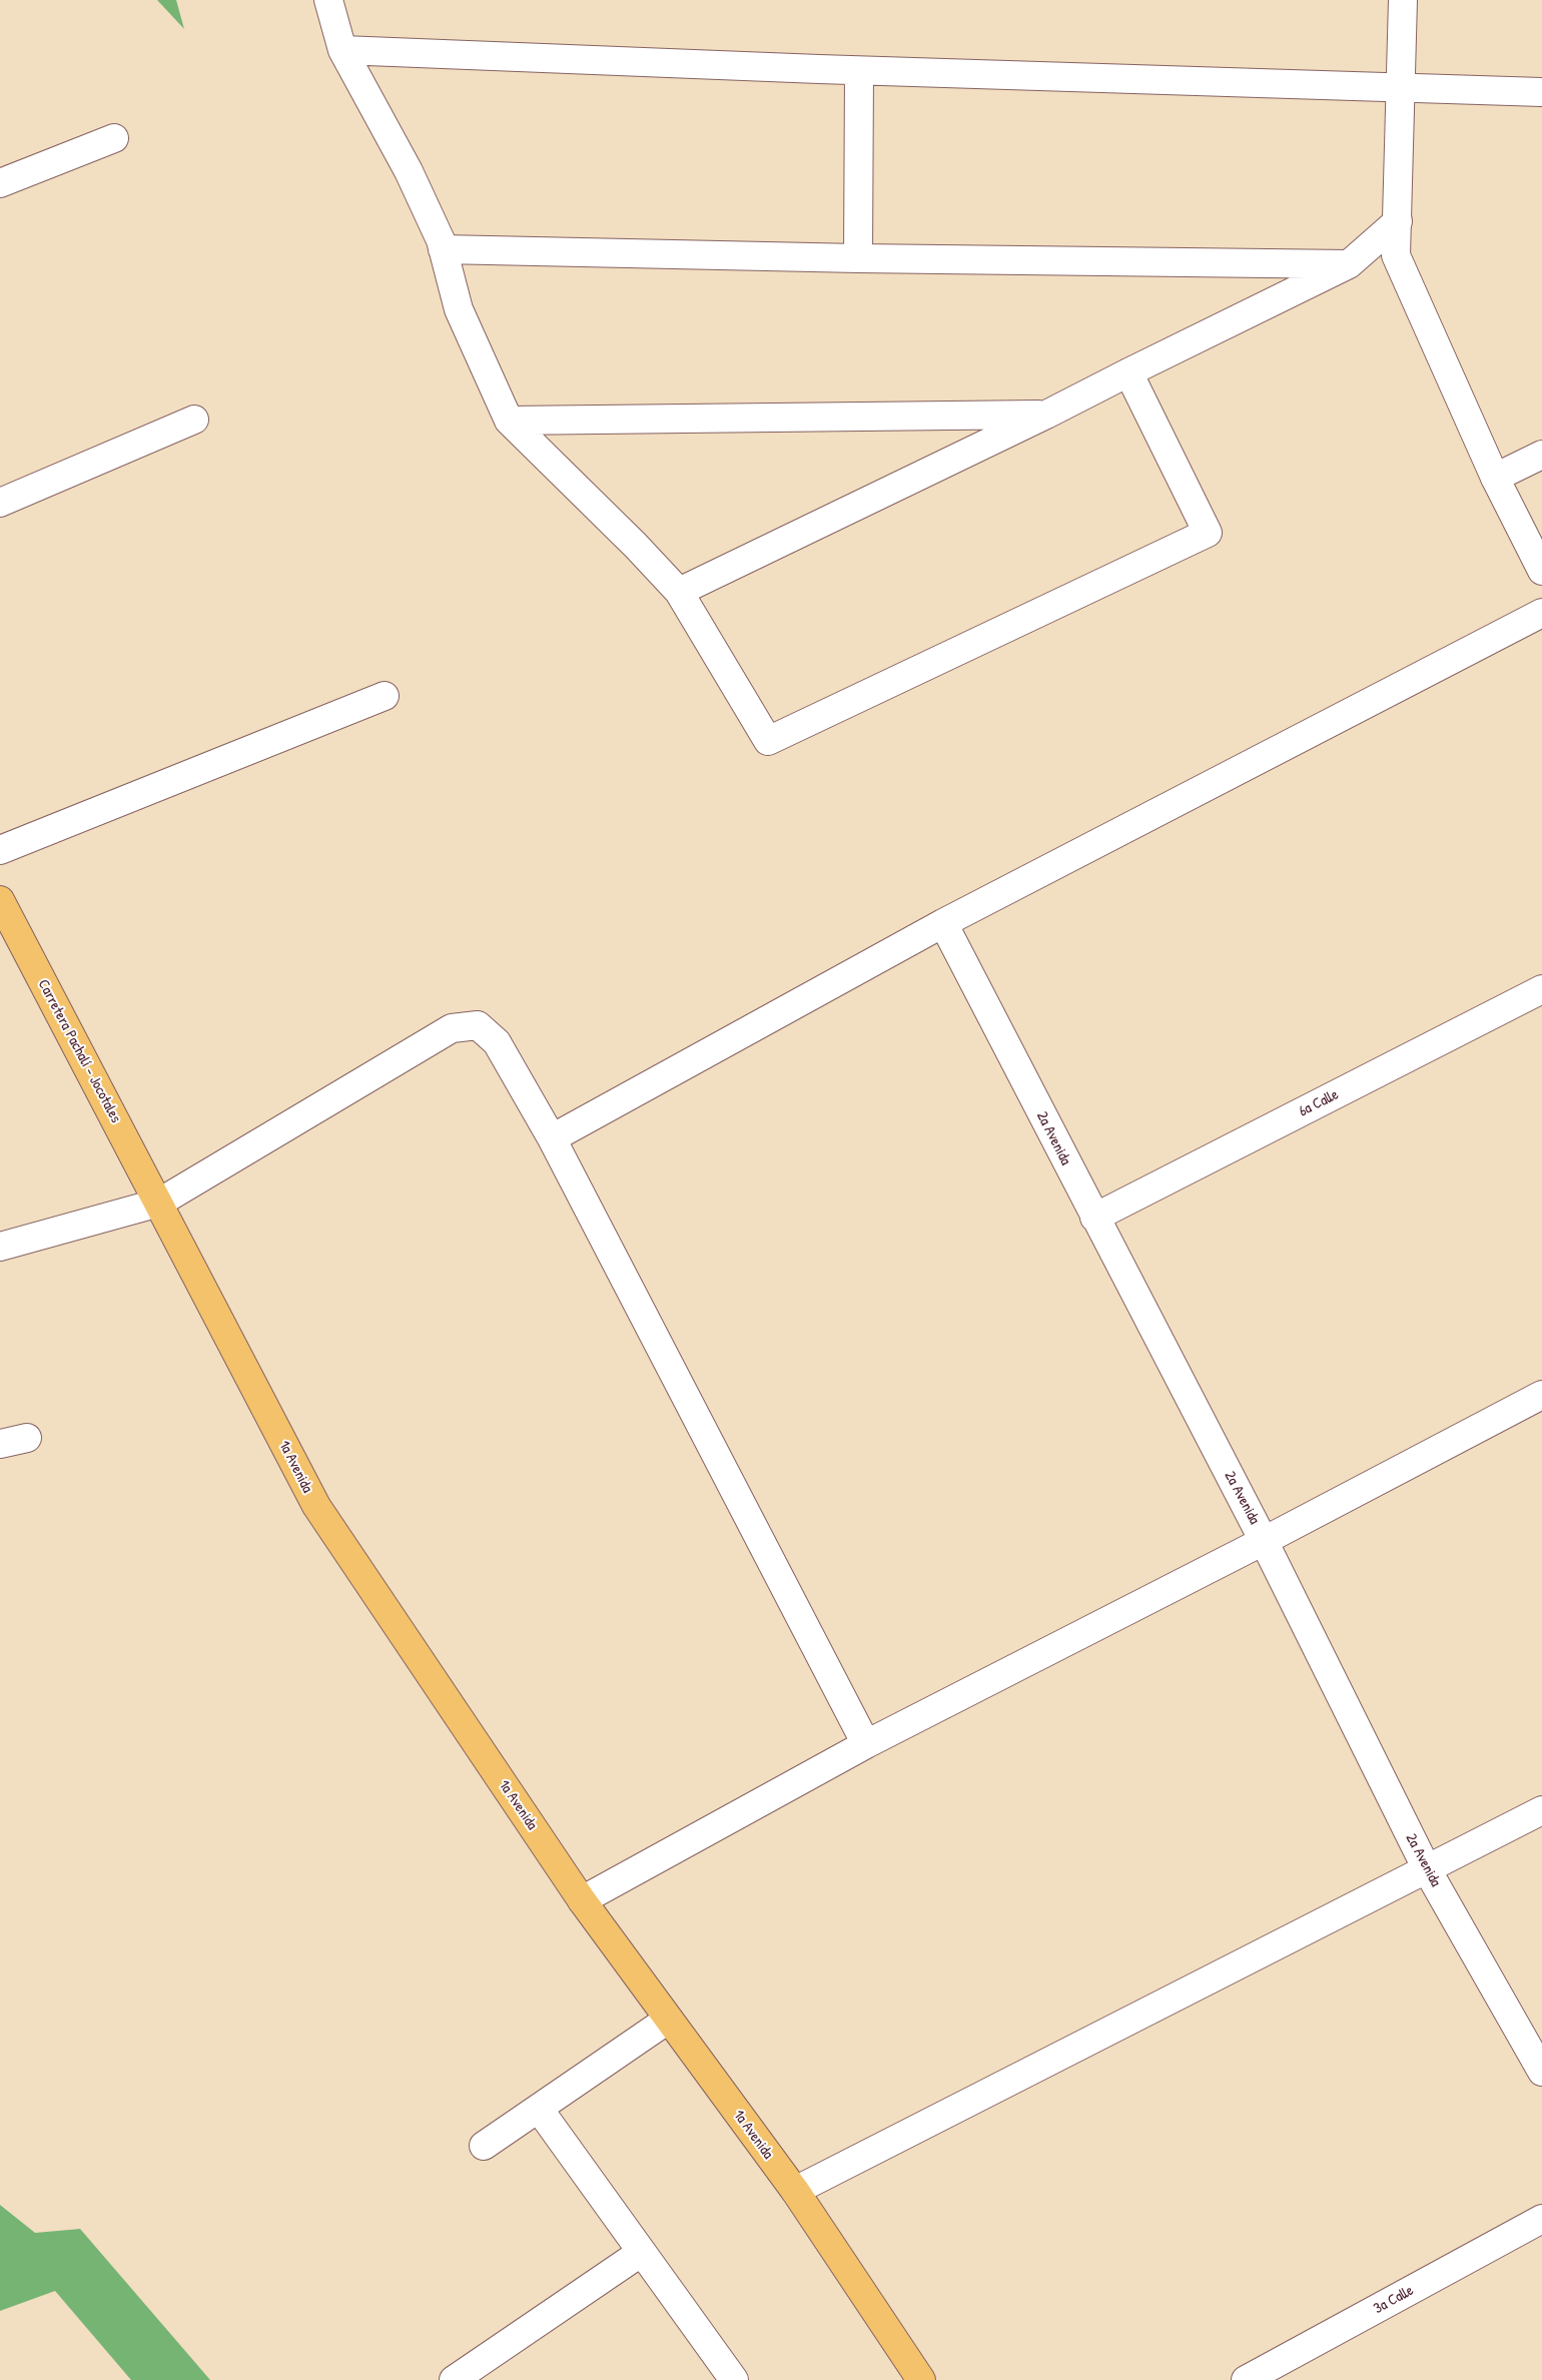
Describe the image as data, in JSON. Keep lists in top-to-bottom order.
{
  "streets": {
    "main road": ["Carretera Pachalí - Jocotales", "1a Avenida"],
    "street": ["6a Calle", "2a Avenida", "3a Calle"]
  },
  "crossings": [
    ["Carretera Pachalí - Jocotales", "1a Avenida"],
    ["6a Calle", "2a Avenida"]
  ]
}
